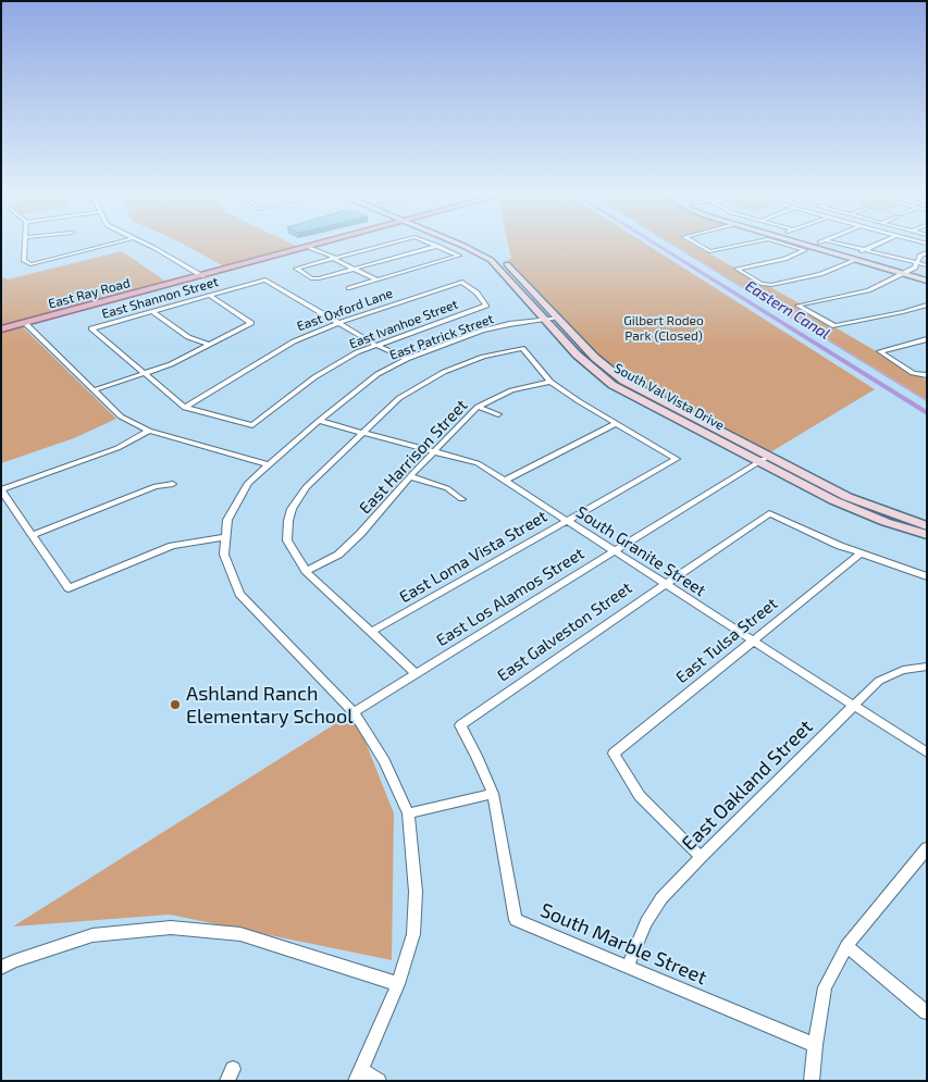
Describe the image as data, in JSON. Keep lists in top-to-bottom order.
{
  "streets": {
    "main road": ["East Ray Road", "South Val Vista Drive"],
    "street": [
      "East Shannon Street",
      "East Oxford Lane",
      "East Ivanhoe Street",
      "East Patrick Street",
      "East Harrison Street",
      "South Granite Street",
      "East Loma Vista Street",
      "East Los Alamos Street",
      "East Galveston Street",
      "East Tulsa Street",
      "East Oakland Street",
      "South Marble Street"
    ]
  },
  "crossings": [
    ["East Shannon Street", "East Oxford Lane"],
    ["East Oxford Lane", "East Ivanhoe Street"],
    ["East Patrick Street", "South Val Vista Drive"],
    ["East Patrick Street", "South Granite Street"],
    ["East Patrick Street", "East Los Alamos Street"],
    ["South Val Vista Drive", "East Los Alamos Street"],
    ["East Harrison Street", "South Granite Street"],
    ["South Granite Street", "East Loma Vista Street"],
    ["South Granite Street", "East Los Alamos Street"],
    ["South Granite Street", "East Galveston Street"],
    ["South Granite Street", "East Tulsa Street"],
    ["South Granite Street", "East Oakland Street"],
    ["East Galveston Street", "East Tulsa Street"],
    ["East Galveston Street", "South Marble Street"],
    ["East Tulsa Street", "East Oakland Street"],
    ["East Oakland Street", "South Marble Street"]
  ],
  "water": ["Eastern Canal"],
  "parks": ["Gilbert Rodeo Park (Closed)"],
  "places": ["Ashland Ranch Elementary School"]
}
